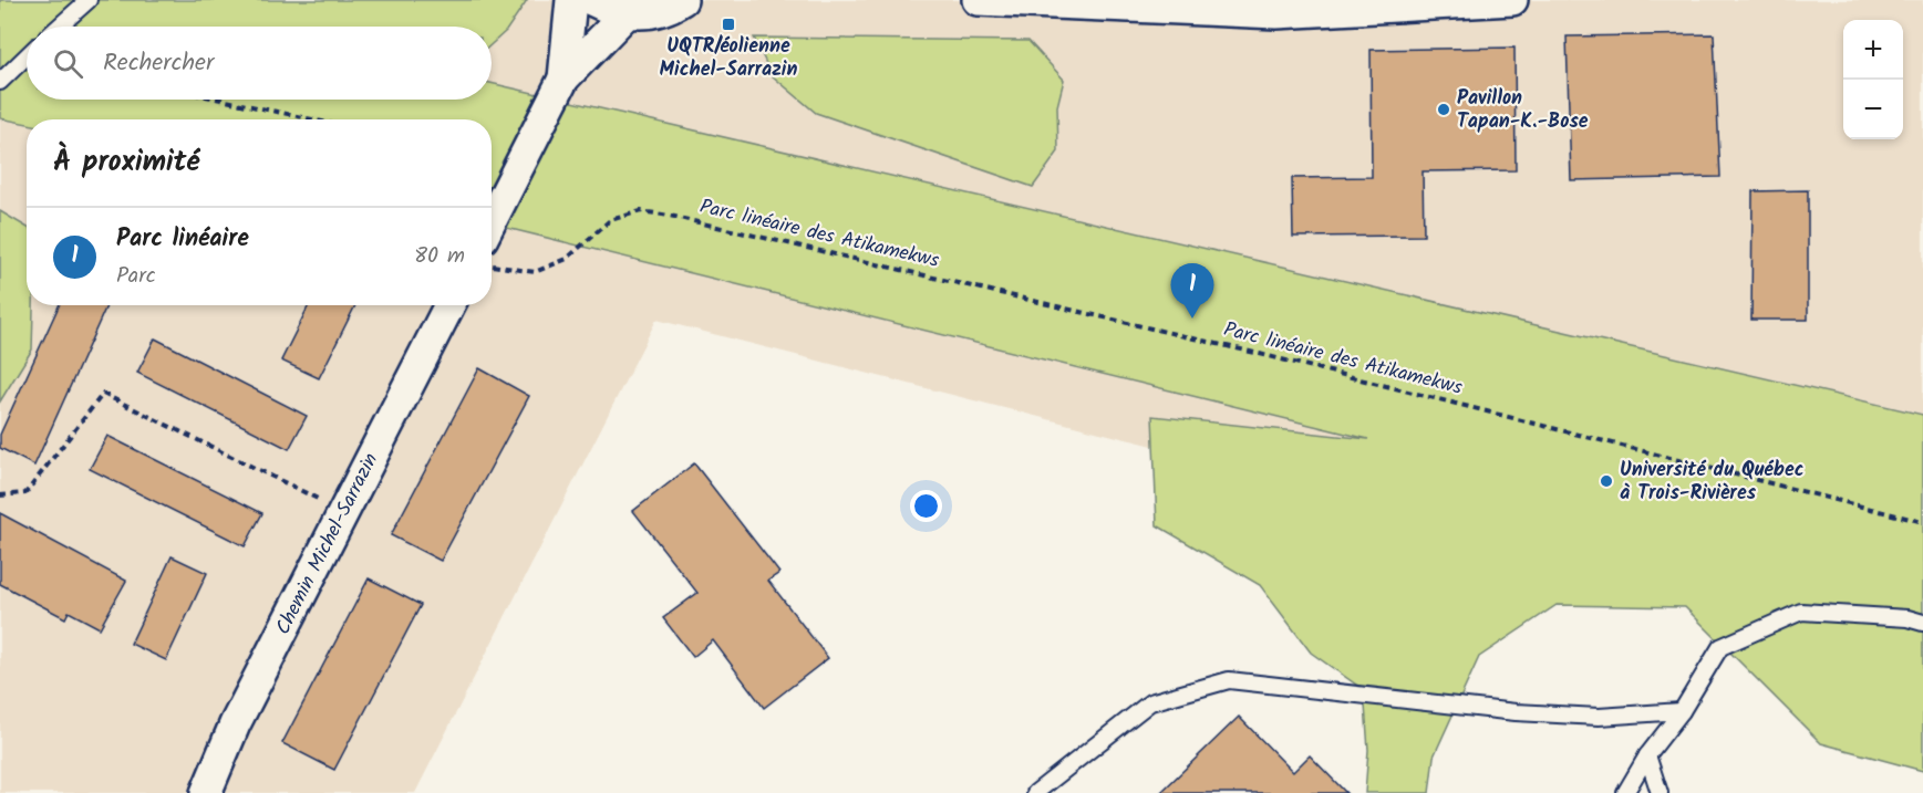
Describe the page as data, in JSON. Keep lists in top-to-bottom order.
{
  "streets": {
    "street": ["Chemin Michel-Sarrazin"],
    "path": ["Parc linéaire des Atikamekws"]
  },
  "places": {
    "transit": ["UQTR/éolienne Michel-Sarrazin"],
    "other": ["Pavillon Tapan-K.-Bose", "Université du Québec à Trois-Rivières"]
  },
  "page": {
    "map_buttons": ["+", "−"],
    "search": "Rechercher",
    "heading": "À proximité",
    "list": [
      {
        "mark": "1",
        "name": "Parc linéaire",
        "note": "Parc",
        "value": "80 m"
      }
    ],
    "pins": "1"
  }
}
